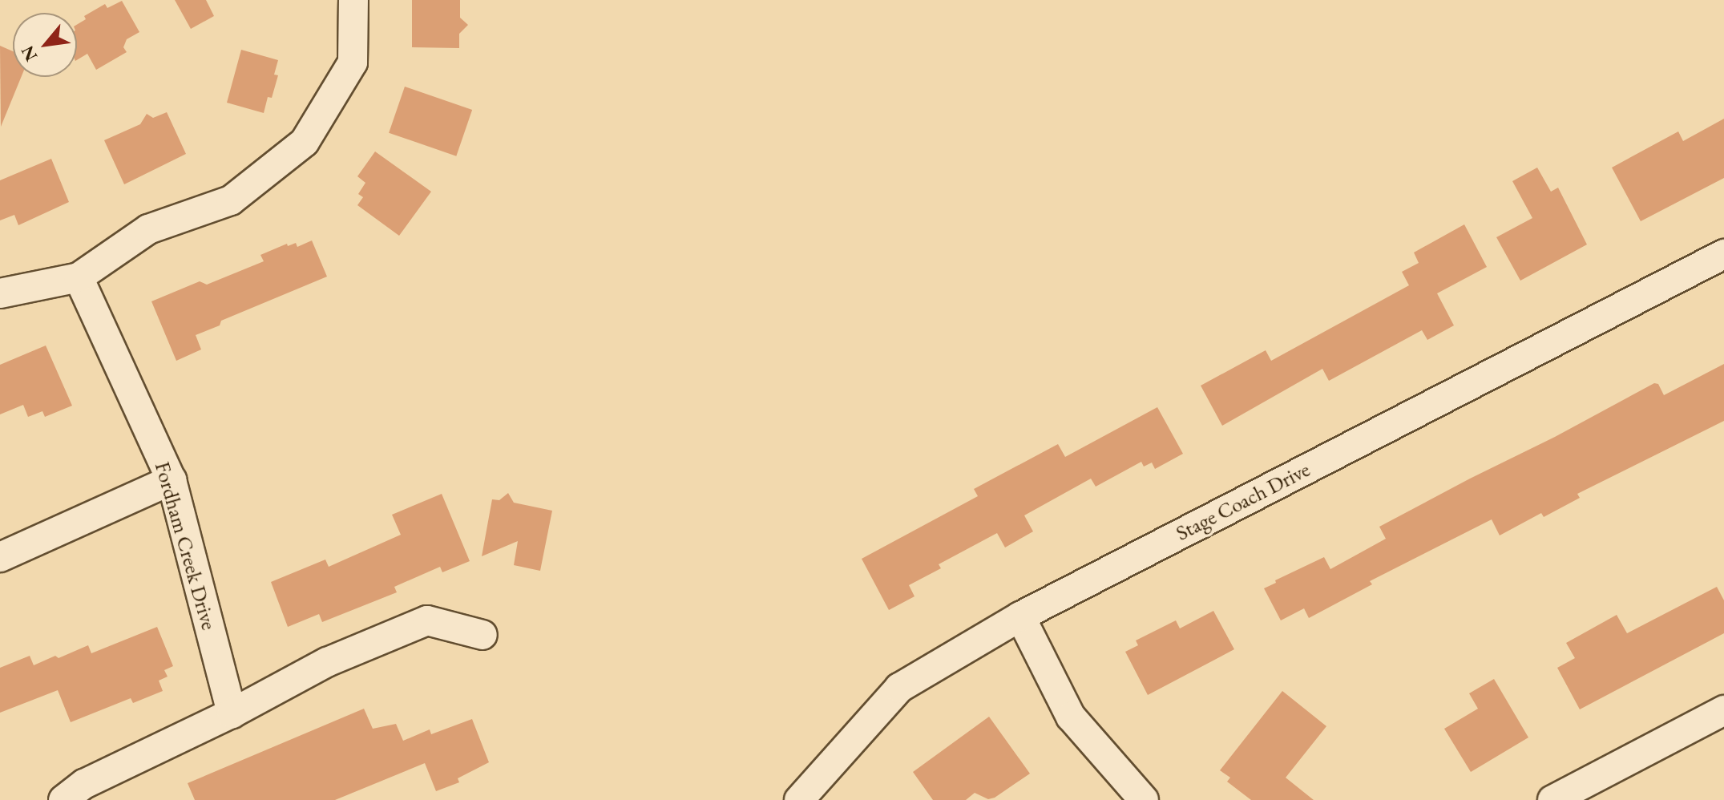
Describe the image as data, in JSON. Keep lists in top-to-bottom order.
{
  "streets": {
    "street": ["Stage Coach Drive", "Fordham Creek Drive"]
  },
  "north": "bottom left"
}
